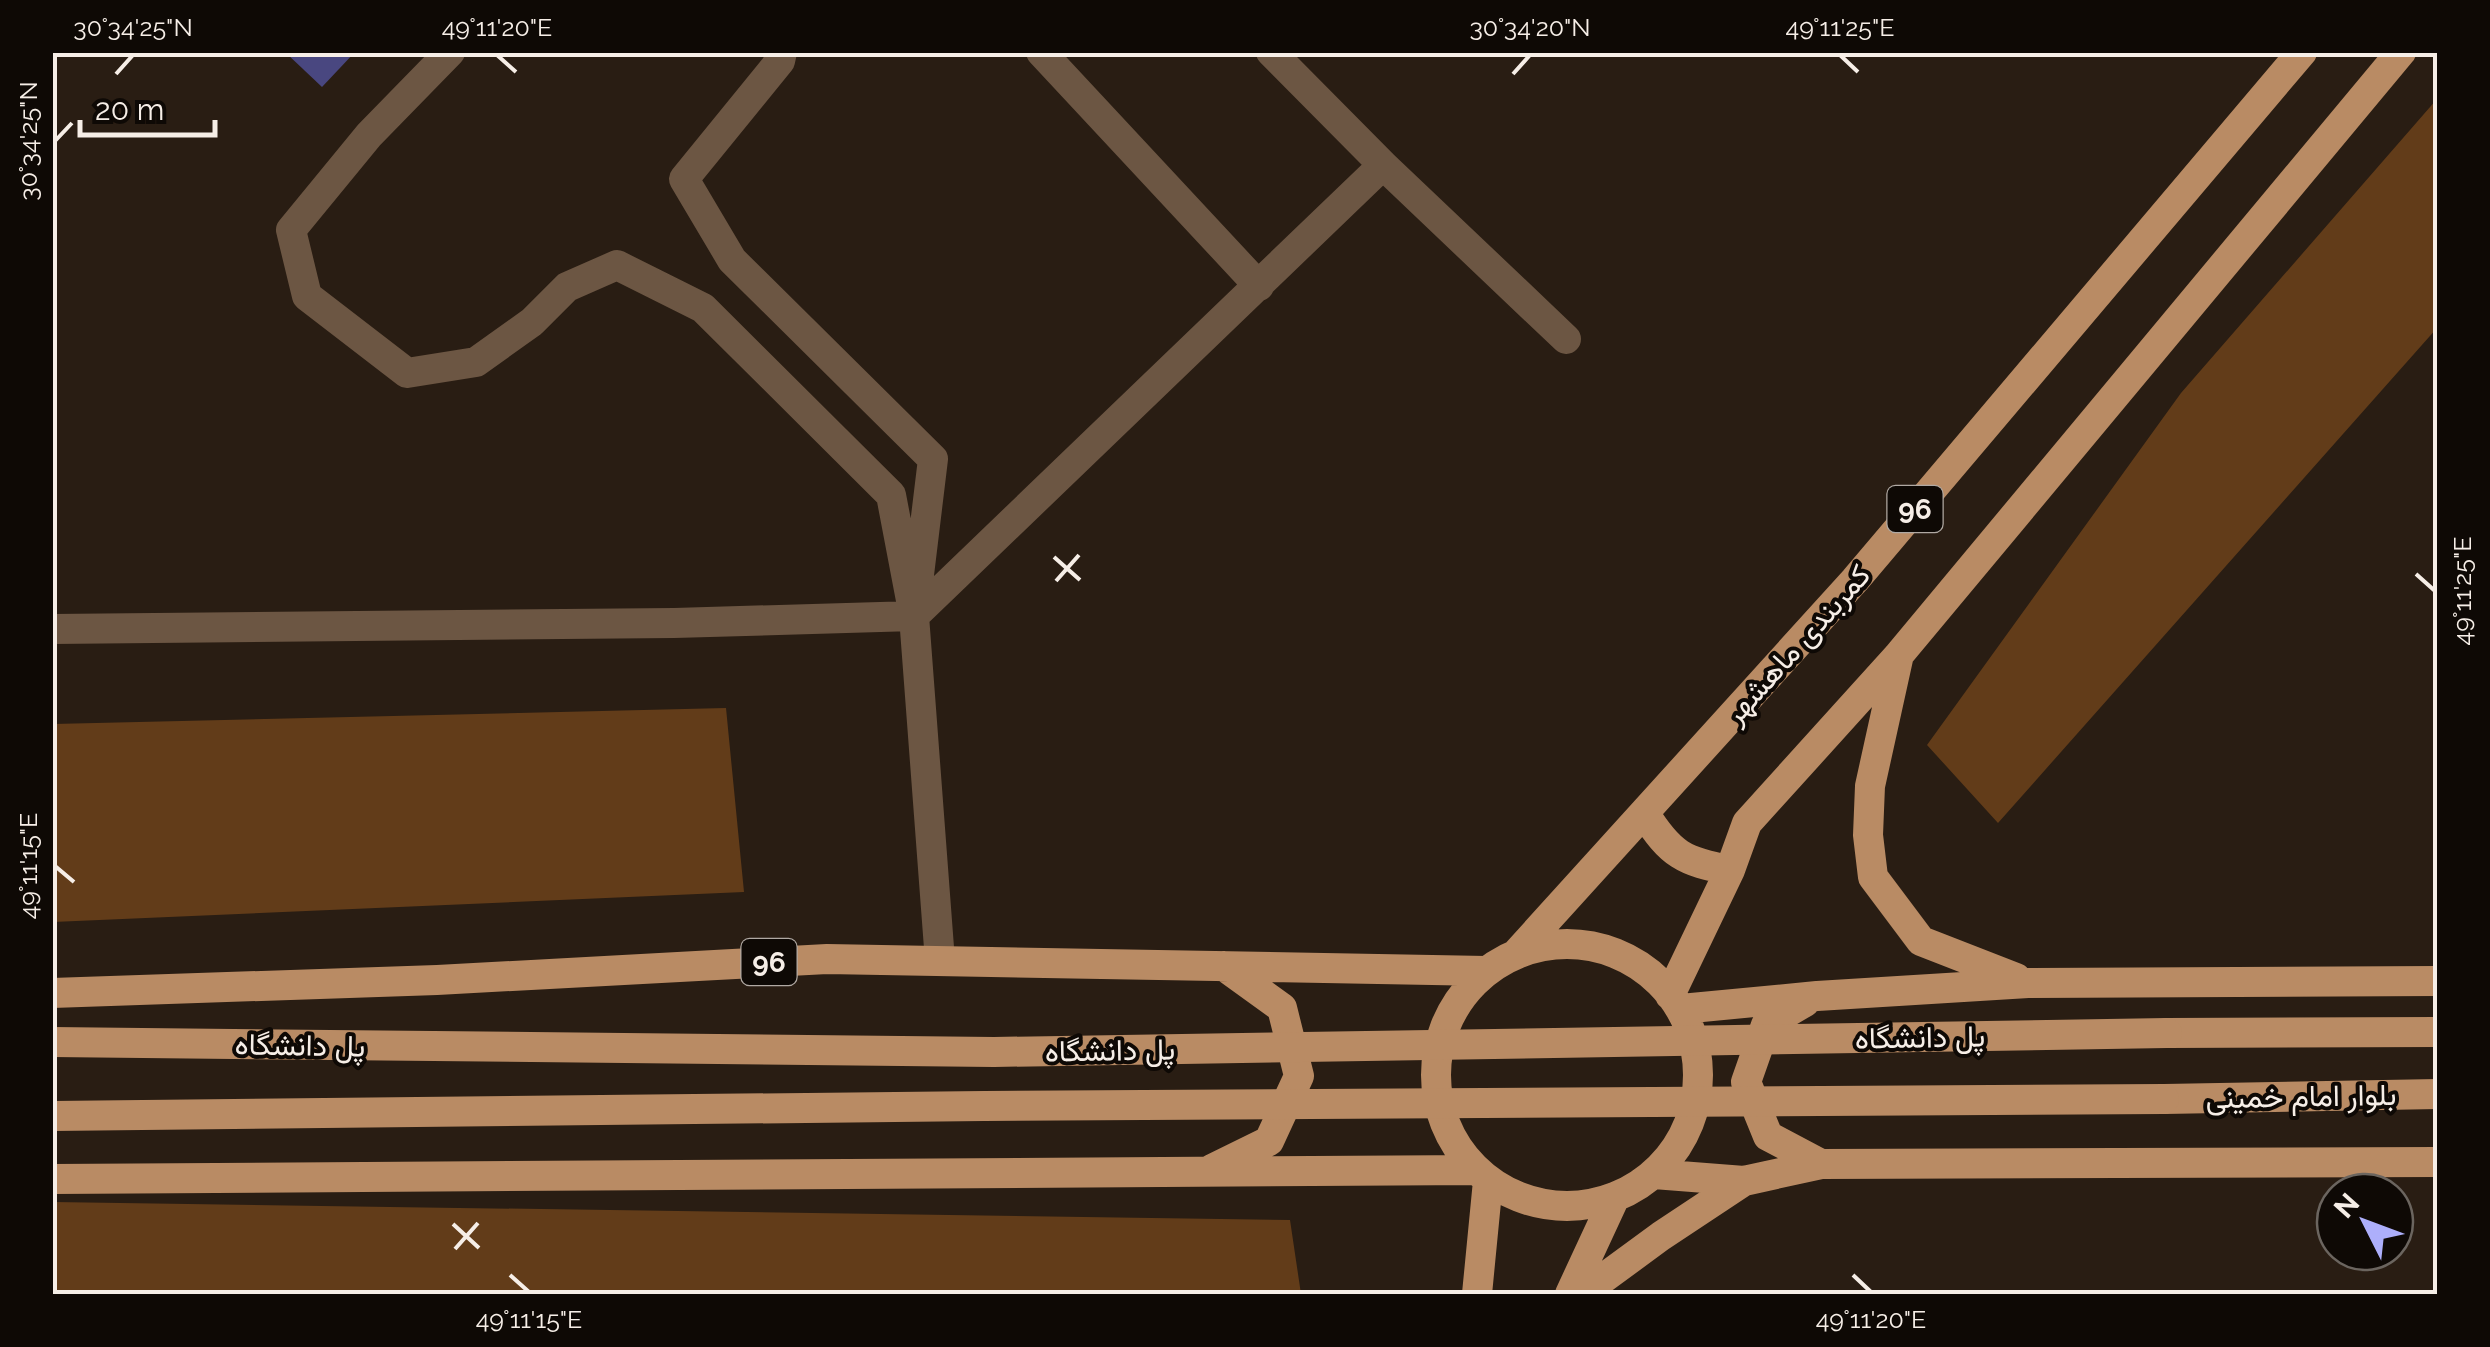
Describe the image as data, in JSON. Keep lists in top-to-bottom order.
{
  "streets": {
    "main road": [
      "96",
      "کمربندی ماهشهر",
      "پل دانشگاه",
      "بلوار امام خمینی"
    ]
  },
  "crossings": [
    ["96", "کمربندی ماهشهر"],
    ["پل دانشگاه", "بلوار امام خمینی"]
  ],
  "scale_bar": "20 m",
  "north": "top left",
  "coordinates": [
    "30°34'25\"N",
    "49°11'20\"E",
    "30°34'20\"N",
    "49°11'25\"E",
    "49°11'15\"E"
  ]
}
